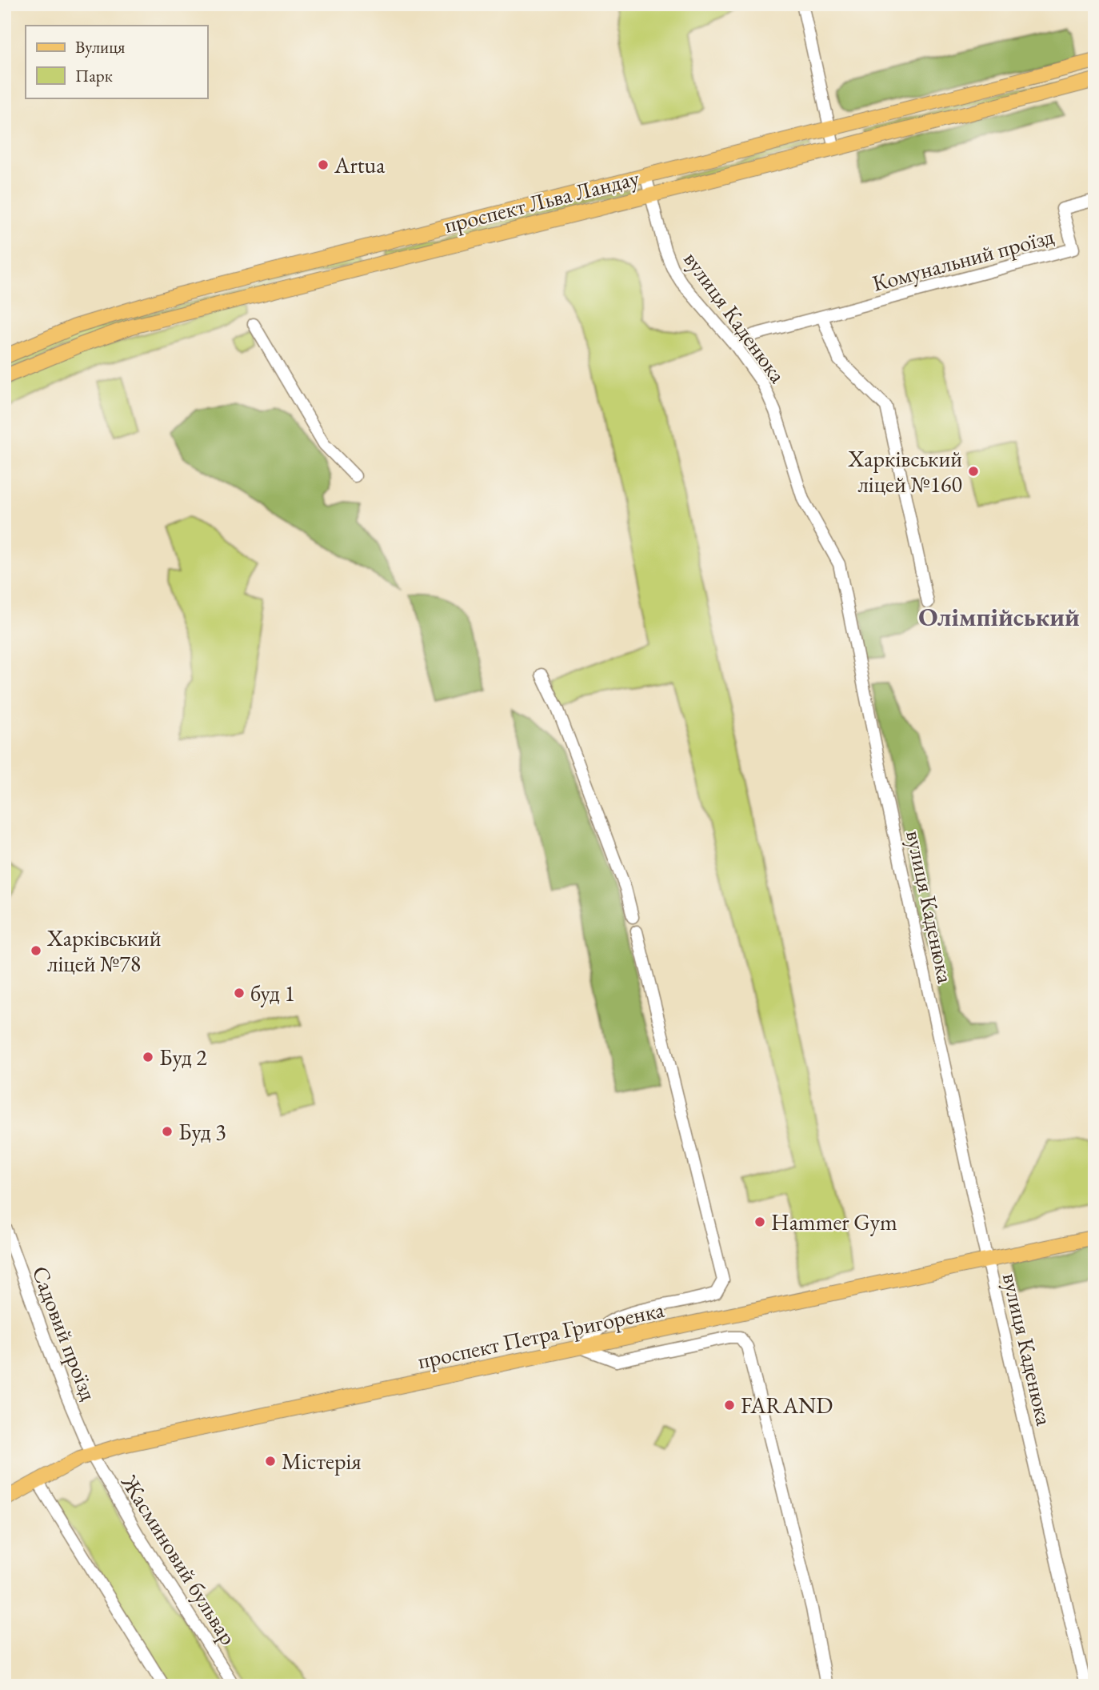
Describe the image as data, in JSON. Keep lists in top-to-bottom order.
{
  "streets": {
    "main road": ["проспект Льва Ландау", "проспект Петра Григоренка"],
    "street": [
      "Комунальний проїзд",
      "вулиця Каденюка",
      "Садовий проїзд",
      "Жасминовий бульвар"
    ]
  },
  "crossings": [
    ["проспект Льва Ландау", "вулиця Каденюка"],
    ["вулиця Каденюка", "проспект Петра Григоренка"],
    ["Садовий проїзд", "проспект Петра Григоренка"],
    ["Садовий проїзд", "Жасминовий бульвар"],
    ["проспект Петра Григоренка", "Жасминовий бульвар"]
  ],
  "districts": ["Олімпійський"],
  "places": [
    "Artua",
    "Харківський ліцей №160",
    "Харківський ліцей №78",
    "буд 1",
    "Буд 2",
    "Буд 3",
    "Hammer Gym",
    "FARAND",
    "Містерія"
  ],
  "legend": ["Вулиця", "Парк"]
}
